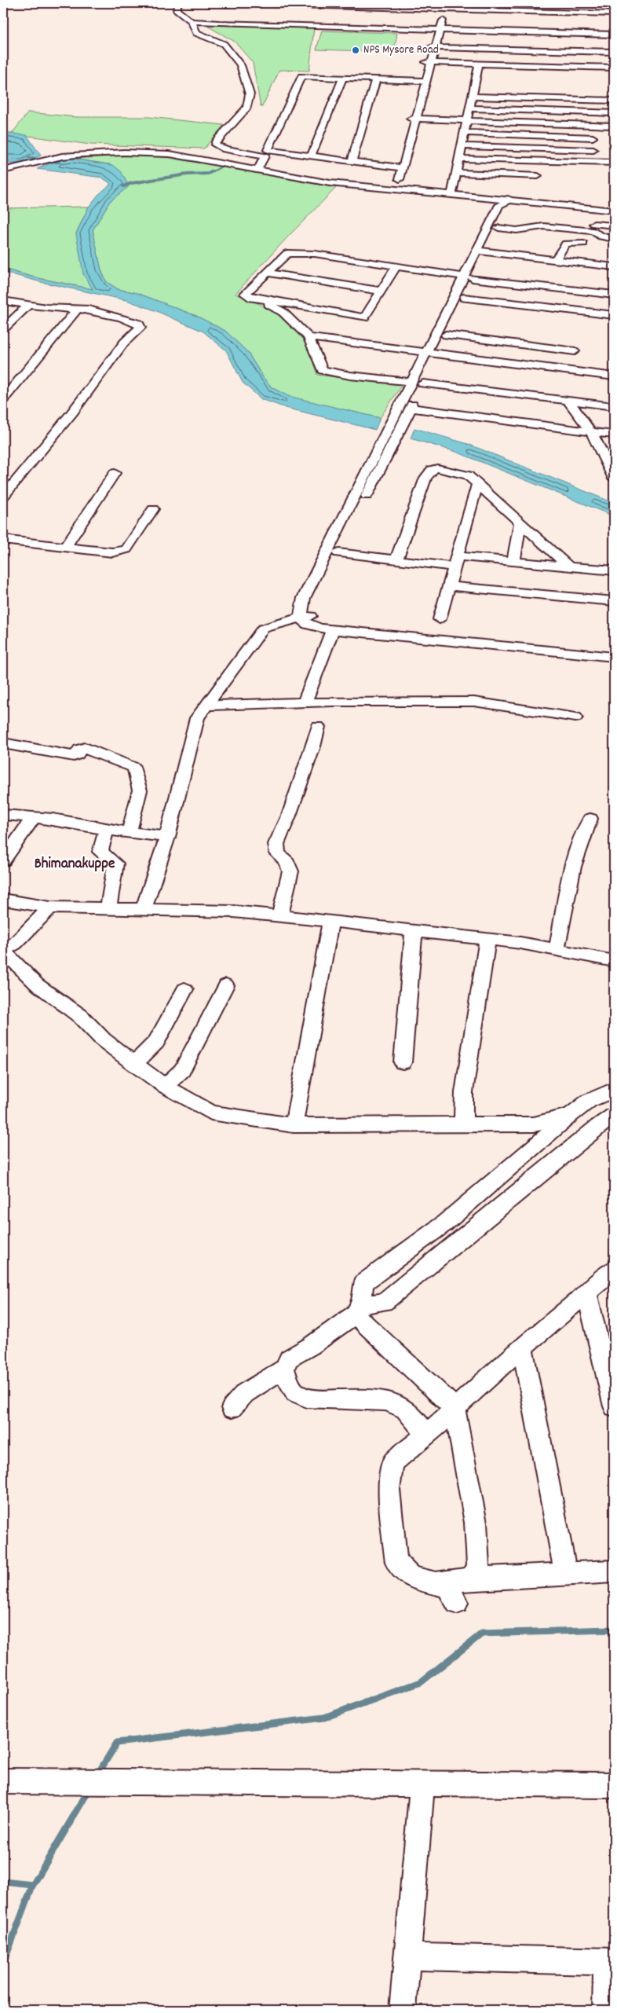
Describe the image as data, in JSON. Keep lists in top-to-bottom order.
{
  "districts": ["Bhimanakuppe"],
  "places": ["NPS Mysore Road"]
}
